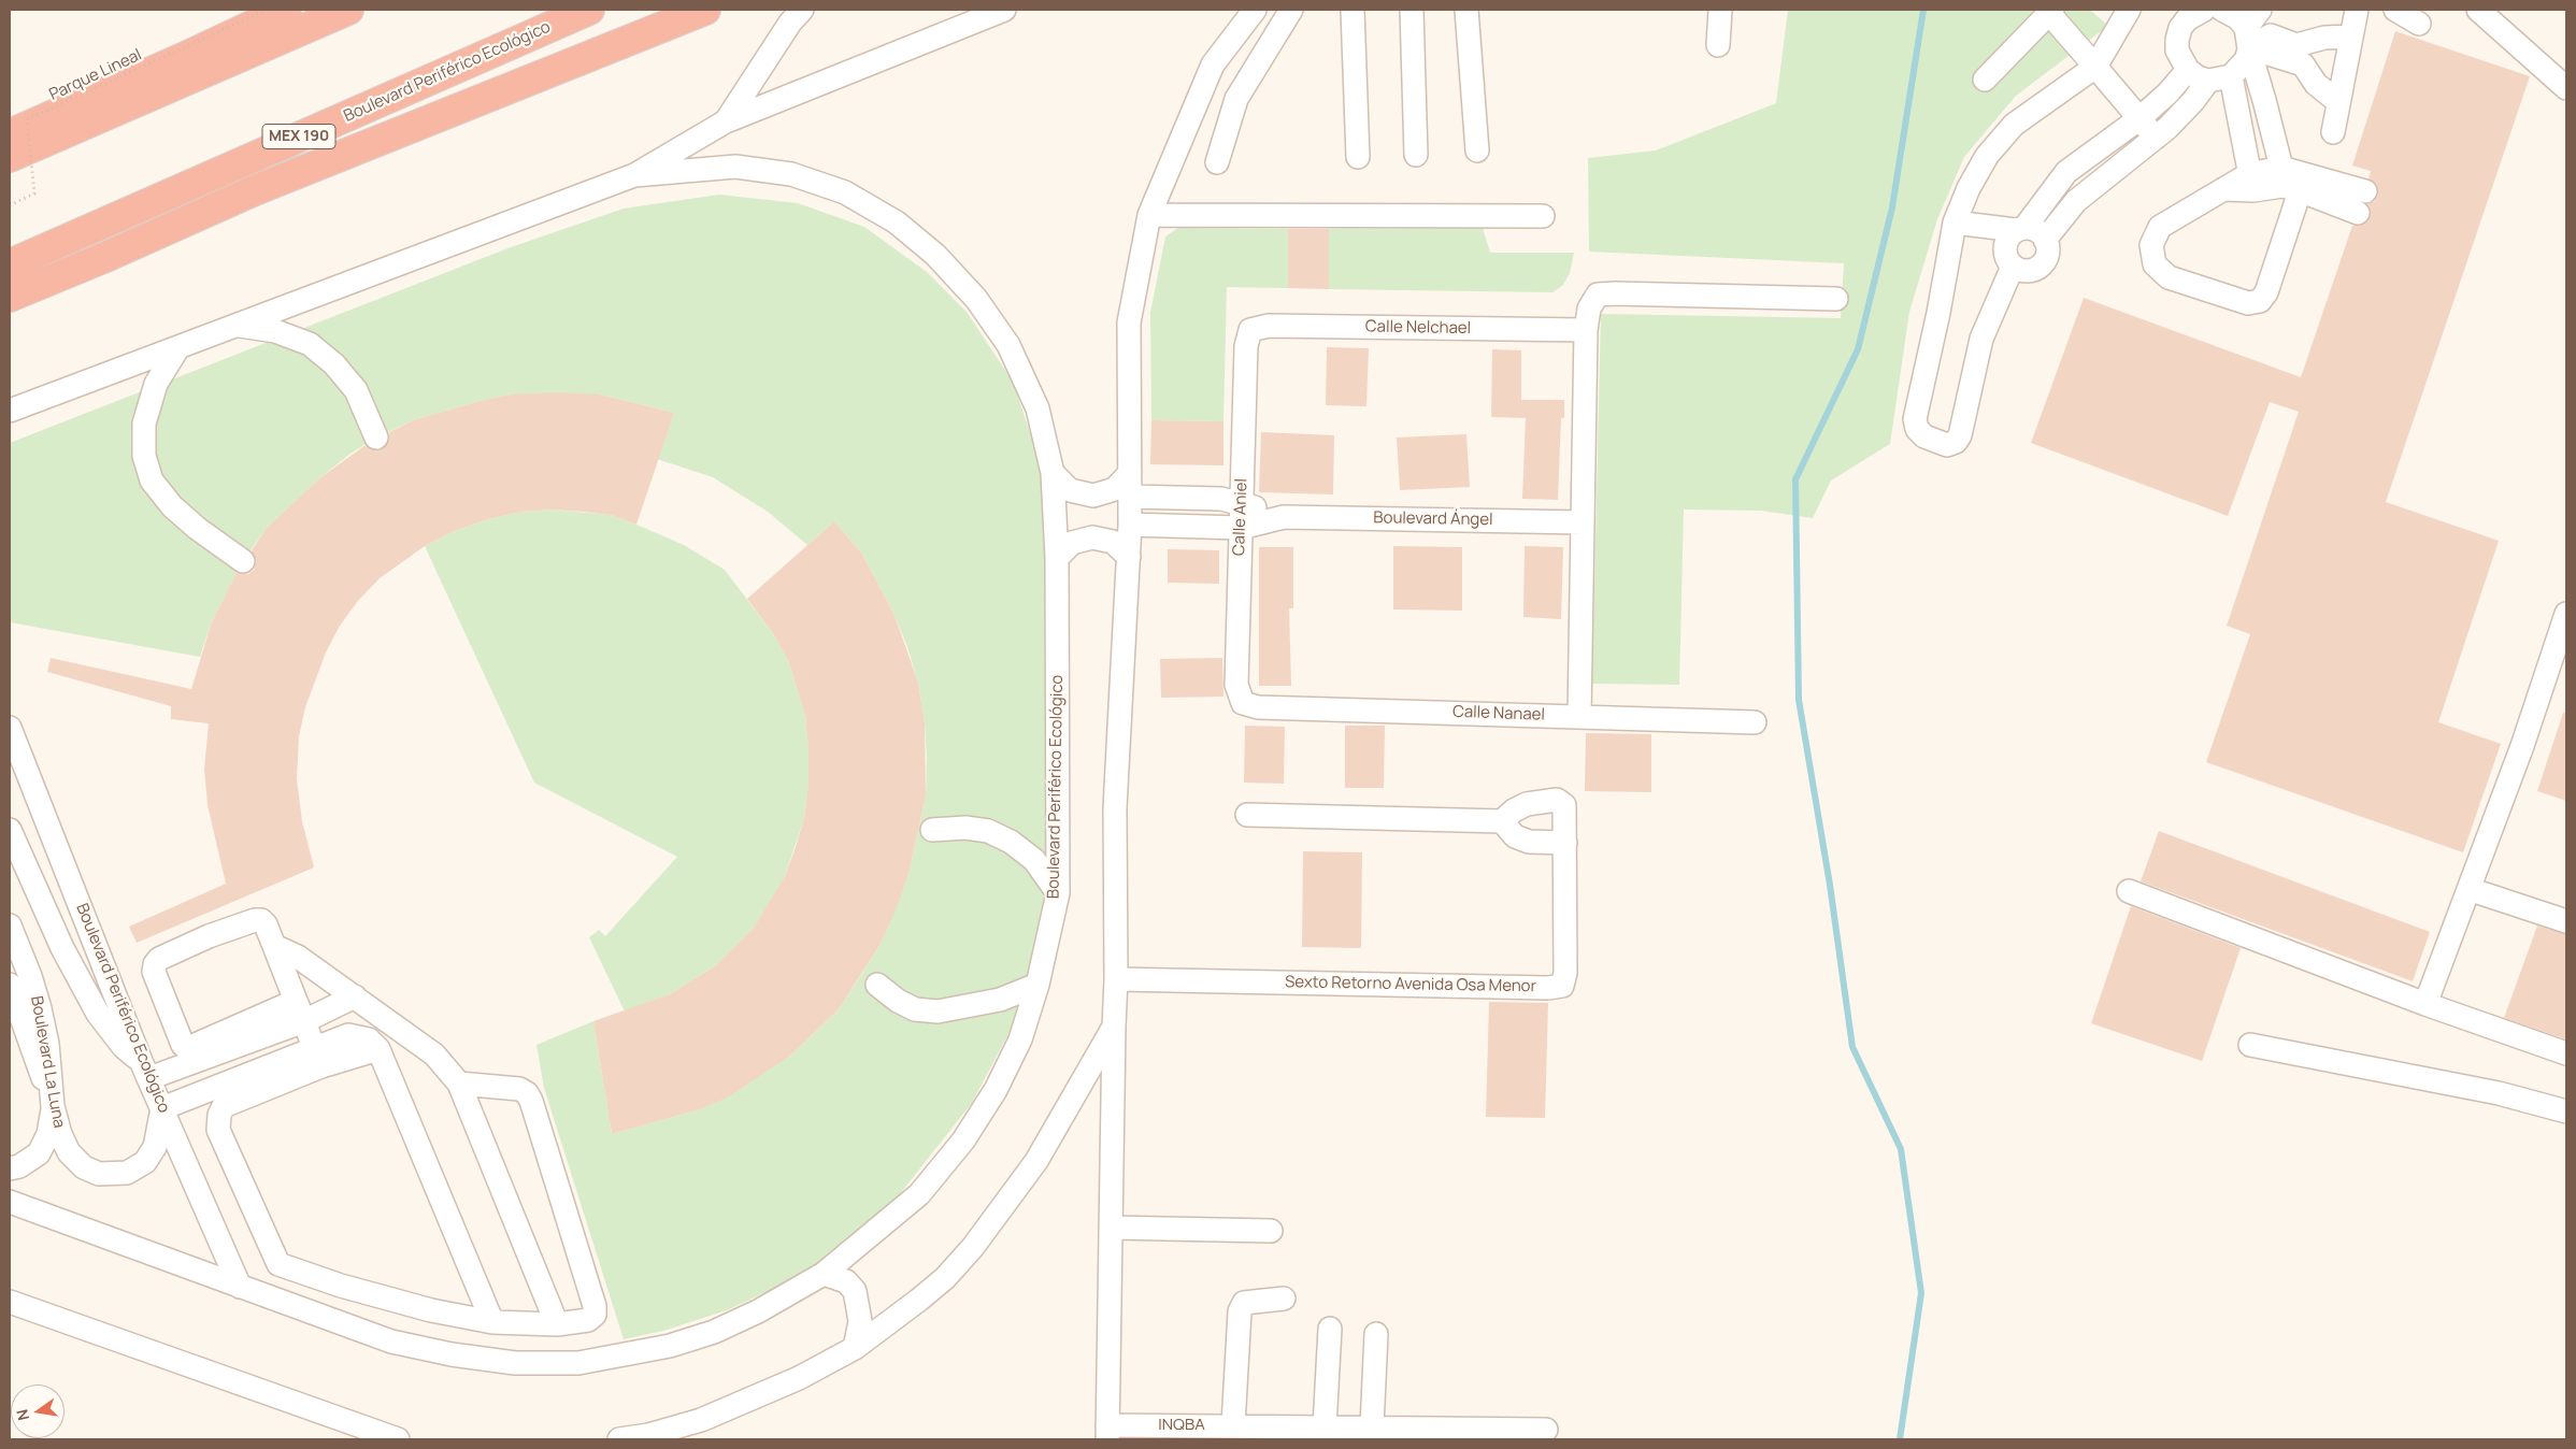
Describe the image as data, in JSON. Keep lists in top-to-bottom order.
{
  "streets": {
    "highway": ["Boulevard Periférico Ecológico", "MEX 190"],
    "street": [
      "Calle Nelchael",
      "Calle Aniel",
      "Boulevard Ángel",
      "Calle Nanael",
      "Sexto Retorno Avenida Osa Menor",
      "Boulevard La Luna",
      "INQBA"
    ],
    "path": ["Parque Lineal"]
  },
  "crossings": [
    ["Boulevard Periférico Ecológico", "Boulevard La Luna"],
    ["Calle Nelchael", "Calle Aniel"],
    ["Calle Aniel", "Boulevard Ángel"],
    ["Calle Aniel", "Calle Nanael"]
  ],
  "north": "left"
}
